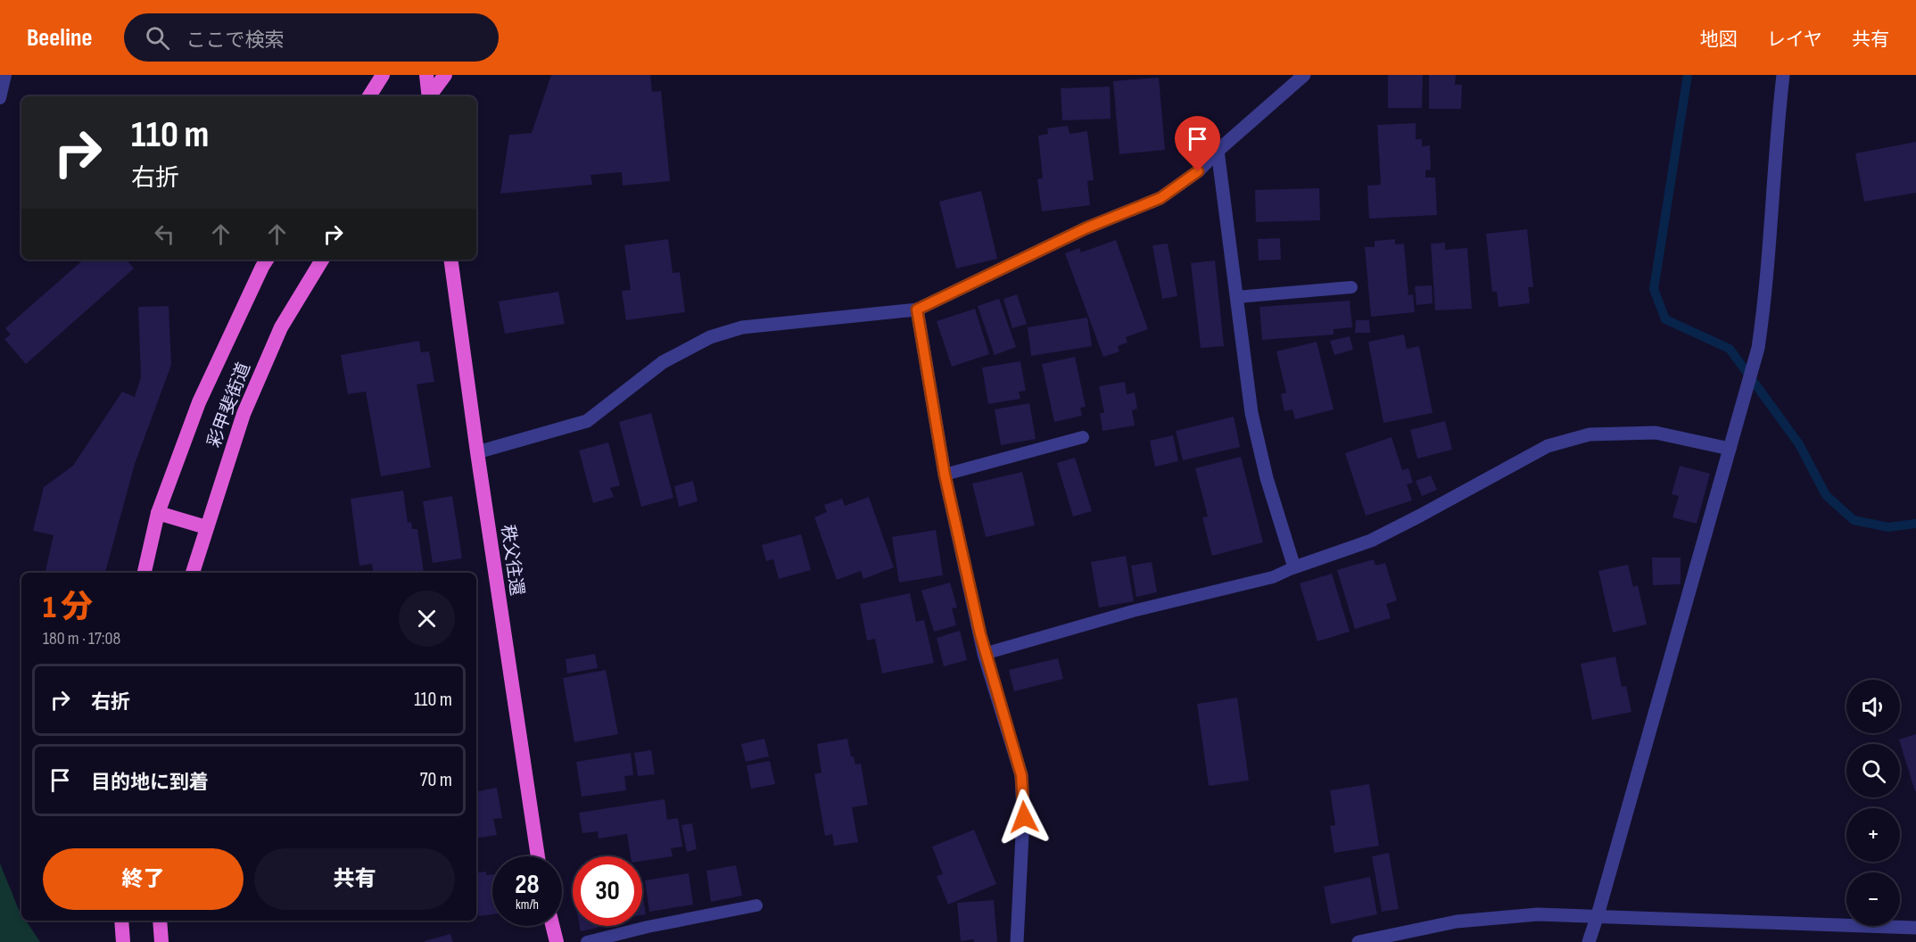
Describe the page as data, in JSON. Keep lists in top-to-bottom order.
{
  "streets": {
    "highway": ["彩甲斐街道", "秩父往還"]
  },
  "page": {
    "header": "Beeline",
    "search": "ここで検索",
    "nav": ["地図", "レイヤ", "共有"],
    "turn": ["110 m", "右折"],
    "heading": ["1 分", "180 m · 17:08"],
    "list": [
      {
        "name": "右折",
        "value": "110 m"
      },
      {
        "name": "目的地に到着",
        "value": "70 m"
      }
    ],
    "map_buttons": ["+", "−"],
    "buttons": ["終了", "共有"],
    "speed": "28 km/h",
    "limit": "30"
  }
}
